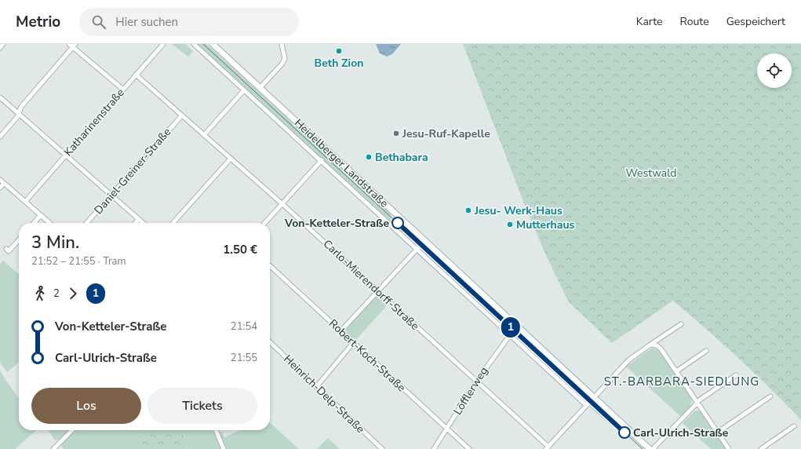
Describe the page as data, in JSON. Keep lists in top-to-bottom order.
{
  "streets": {
    "street": [
      "Katharinenstraße",
      "Heidelberger Landstraße",
      "Daniel-Greiner-Straße",
      "Carlo-Mierendorff-Straße",
      "Robert-Koch-Straße",
      "Löfflerweg",
      "Heinrich-Delp-Straße"
    ]
  },
  "crossings": [
    ["Katharinenstraße", "Carlo-Mierendorff-Straße"],
    ["Heidelberger Landstraße", "Löfflerweg"],
    ["Daniel-Greiner-Straße", "Carlo-Mierendorff-Straße"],
    ["Carlo-Mierendorff-Straße", "Löfflerweg"],
    ["Robert-Koch-Straße", "Löfflerweg"]
  ],
  "districts": ["ST.-BARBARA-SIEDLUNG"],
  "parks": ["Westwald"],
  "places": [
    "Beth Zion",
    "Jesu-Ruf-Kapelle",
    "Bethabara",
    "Jesu- Werk-Haus",
    "Von-Ketteler-Straße",
    "Mutterhaus",
    "Carl-Ulrich-Straße"
  ],
  "lines": ["tram line 1"],
  "page": {
    "header": "Metrio",
    "search": "Hier suchen",
    "nav": ["Karte", "Route", "Gespeichert"],
    "on_map": "1",
    "heading": ["3 Min.", "21:52 – 21:55 · Tram", "1.50 €"],
    "legs": ["2", "1"],
    "list": [
      {
        "name": "Von-Ketteler-Straße",
        "value": "21:54"
      },
      {
        "name": "Carl-Ulrich-Straße",
        "value": "21:55"
      }
    ],
    "buttons": ["Los", "Tickets"]
  }
}
